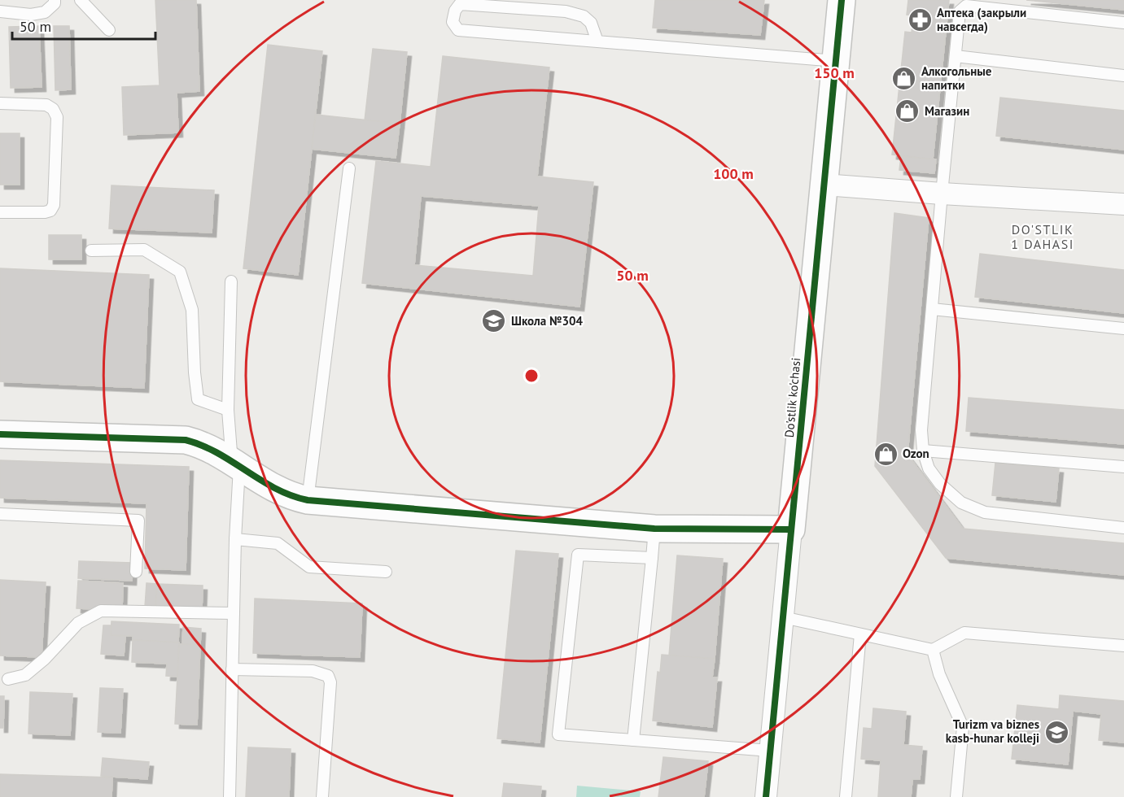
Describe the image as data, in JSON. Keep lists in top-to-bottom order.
{
  "streets": {
    "street": ["Do'stlik ko'chasi"]
  },
  "districts": ["DO'STLIK 1 DAHASI"],
  "places": {
    "pharmacy": ["Аптека (закрыли навсегда)"],
    "shop": ["Алкогольные напитки", "Магазин", "Ozon"],
    "school or university": ["Школа №304", "Turizm va biznes kasb-hunar kolleji"]
  },
  "scale_bar": "50 m",
  "rings": ["150 m", "100 m", "50 m"]
}
